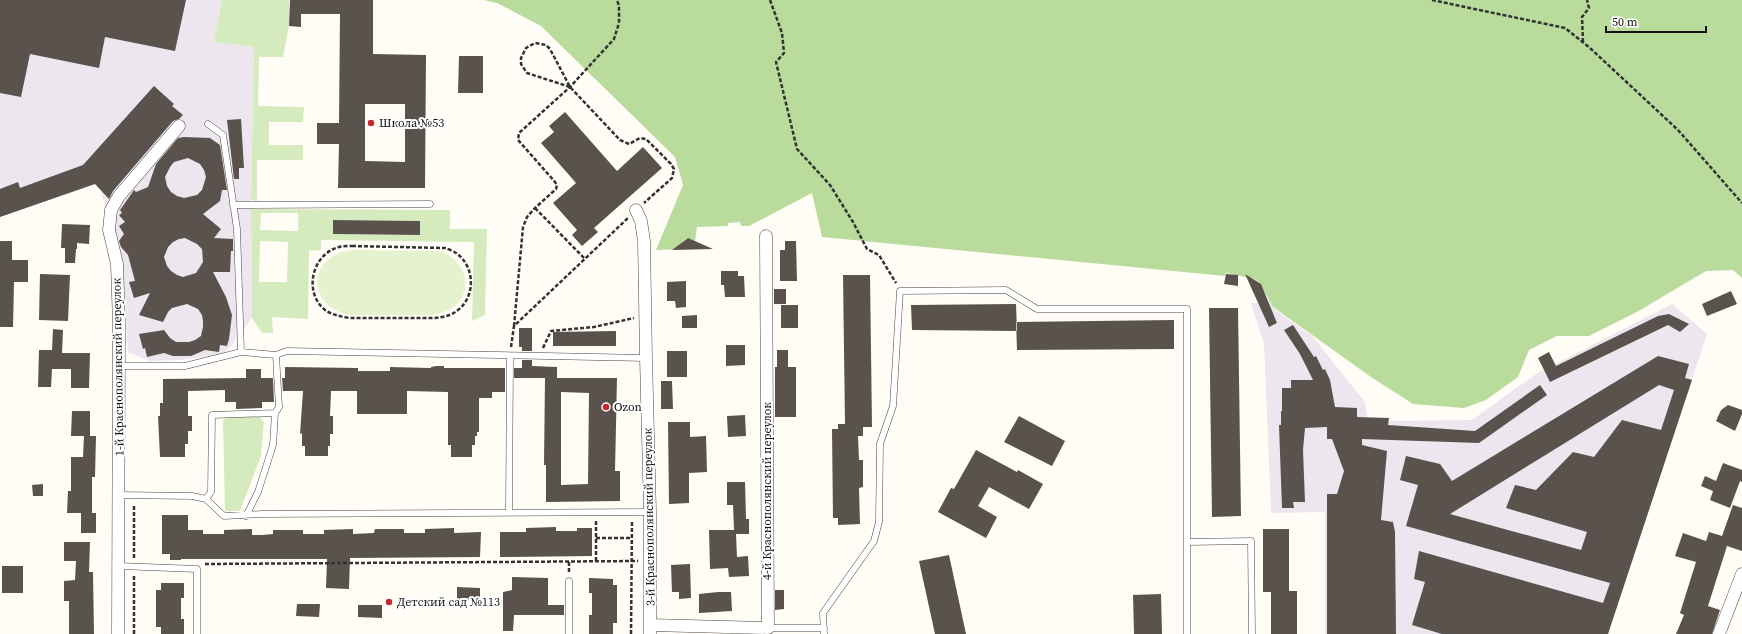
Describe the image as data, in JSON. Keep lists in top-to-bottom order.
{
  "streets": {
    "street": ["1-й Краснополянский переулок", "4-й Краснополянский переулок", "3-й Краснополянский переулок"]
  },
  "places": ["Школа №53", "Ozon", "Детский сад №113"],
  "scale_bar": "50 m"
}
